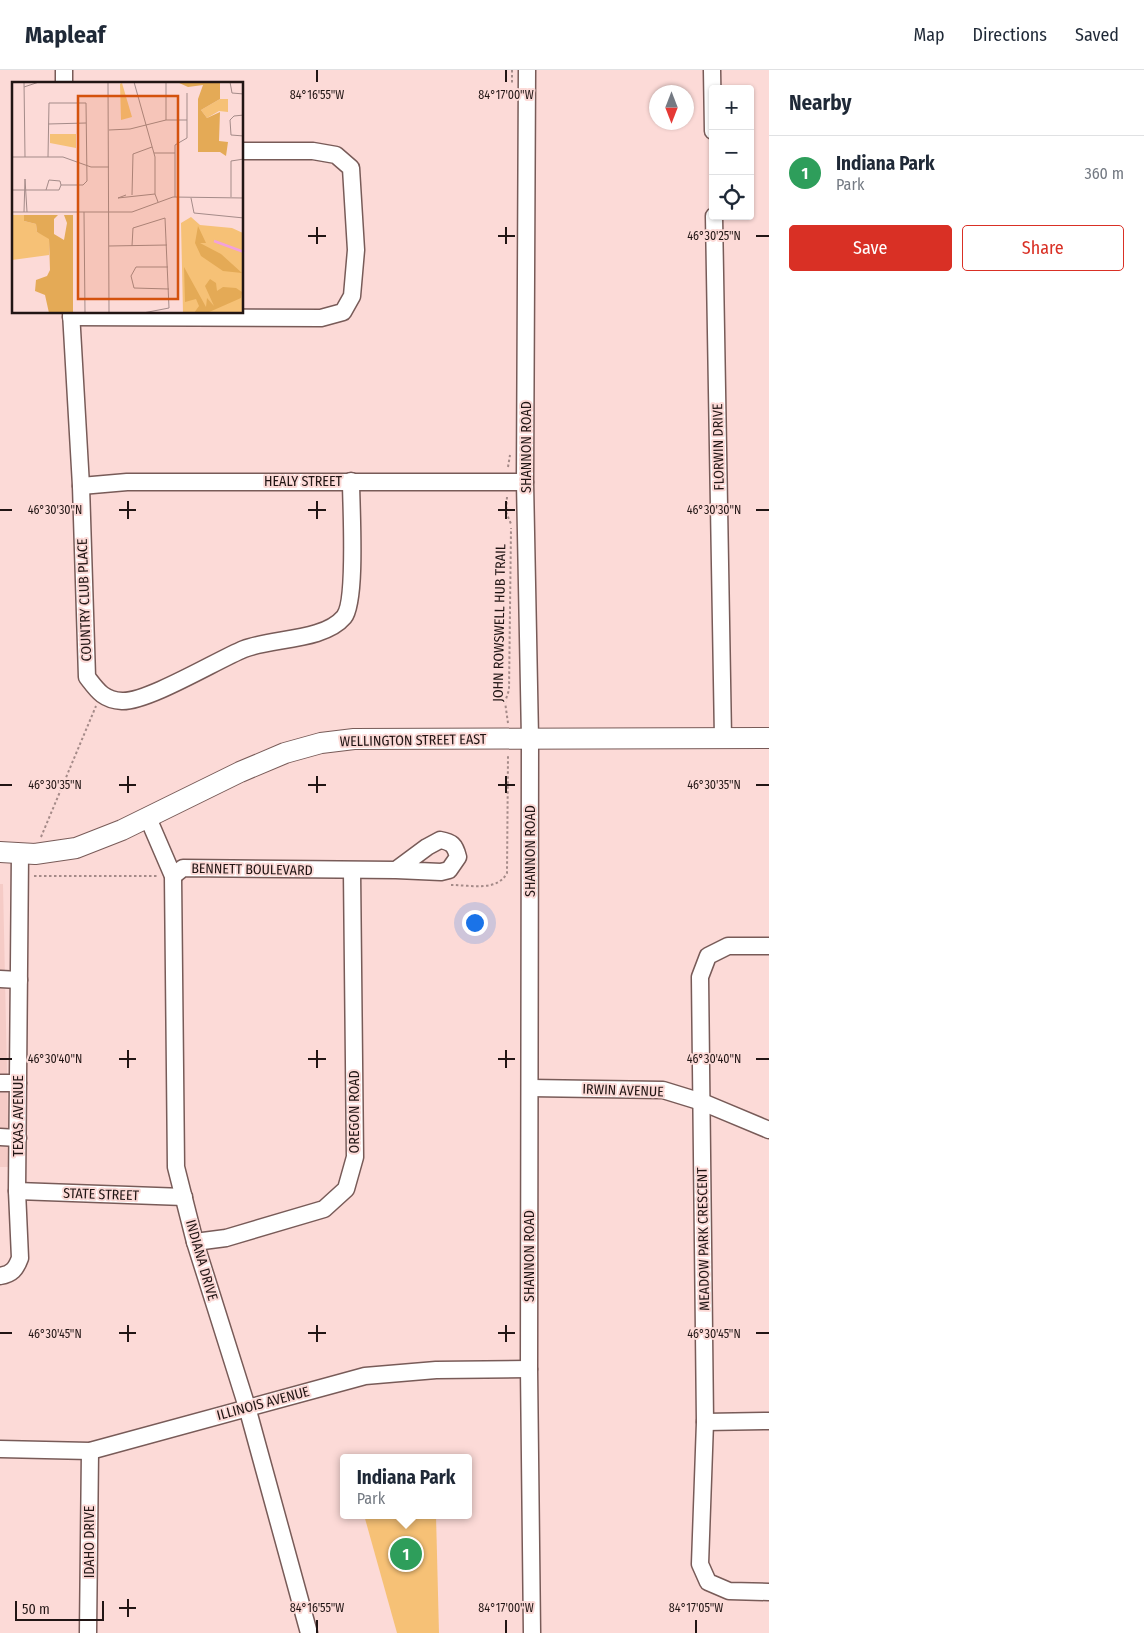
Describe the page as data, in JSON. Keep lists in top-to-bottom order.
{
  "streets": {
    "main road": ["WELLINGTON STREET EAST"],
    "street": [
      "SHANNON ROAD",
      "FLORWIN DRIVE",
      "HEALY STREET",
      "COUNTRY CLUB PLACE",
      "BENNETT BOULEVARD",
      "IRWIN AVENUE",
      "OREGON ROAD",
      "TEXAS AVENUE",
      "STATE STREET",
      "MEADOW PARK CRESCENT",
      "INDIANA DRIVE",
      "ILLINOIS AVENUE",
      "IDAHO DRIVE"
    ],
    "path": ["JOHN ROWSWELL HUB TRAIL"]
  },
  "crossings": [
    ["SHANNON ROAD", "HEALY STREET"],
    ["SHANNON ROAD", "WELLINGTON STREET EAST"],
    ["SHANNON ROAD", "IRWIN AVENUE"],
    ["SHANNON ROAD", "ILLINOIS AVENUE"],
    ["FLORWIN DRIVE", "WELLINGTON STREET EAST"],
    ["HEALY STREET", "COUNTRY CLUB PLACE"],
    ["HEALY STREET", "JOHN ROWSWELL HUB TRAIL"],
    ["JOHN ROWSWELL HUB TRAIL", "WELLINGTON STREET EAST"],
    ["WELLINGTON STREET EAST", "BENNETT BOULEVARD"],
    ["WELLINGTON STREET EAST", "TEXAS AVENUE"],
    ["BENNETT BOULEVARD", "OREGON ROAD"],
    ["BENNETT BOULEVARD", "INDIANA DRIVE"],
    ["IRWIN AVENUE", "MEADOW PARK CRESCENT"],
    ["OREGON ROAD", "INDIANA DRIVE"],
    ["TEXAS AVENUE", "STATE STREET"],
    ["STATE STREET", "INDIANA DRIVE"],
    ["INDIANA DRIVE", "ILLINOIS AVENUE"],
    ["ILLINOIS AVENUE", "IDAHO DRIVE"]
  ],
  "scale_bar": "50 m",
  "north": "bottom",
  "page": {
    "header": "Mapleaf",
    "nav": ["Map", "Directions", "Saved"],
    "heading": "Nearby",
    "map_buttons": ["+", "−"],
    "list": [
      {
        "mark": "1",
        "name": "Indiana Park",
        "note": "Park",
        "value": "360 m"
      }
    ],
    "buttons": ["Save", "Share"],
    "popup": ["Indiana Park", "Park"],
    "pins": "1",
    "scale": "50 m"
  },
  "coordinates": [
    "84°16'55\"W",
    "84°17'00\"W",
    "46°30'25\"N",
    "46°30'30\"N",
    "46°30'35\"N",
    "46°30'40\"N",
    "46°30'45\"N",
    "84°17'05\"W"
  ]
}
